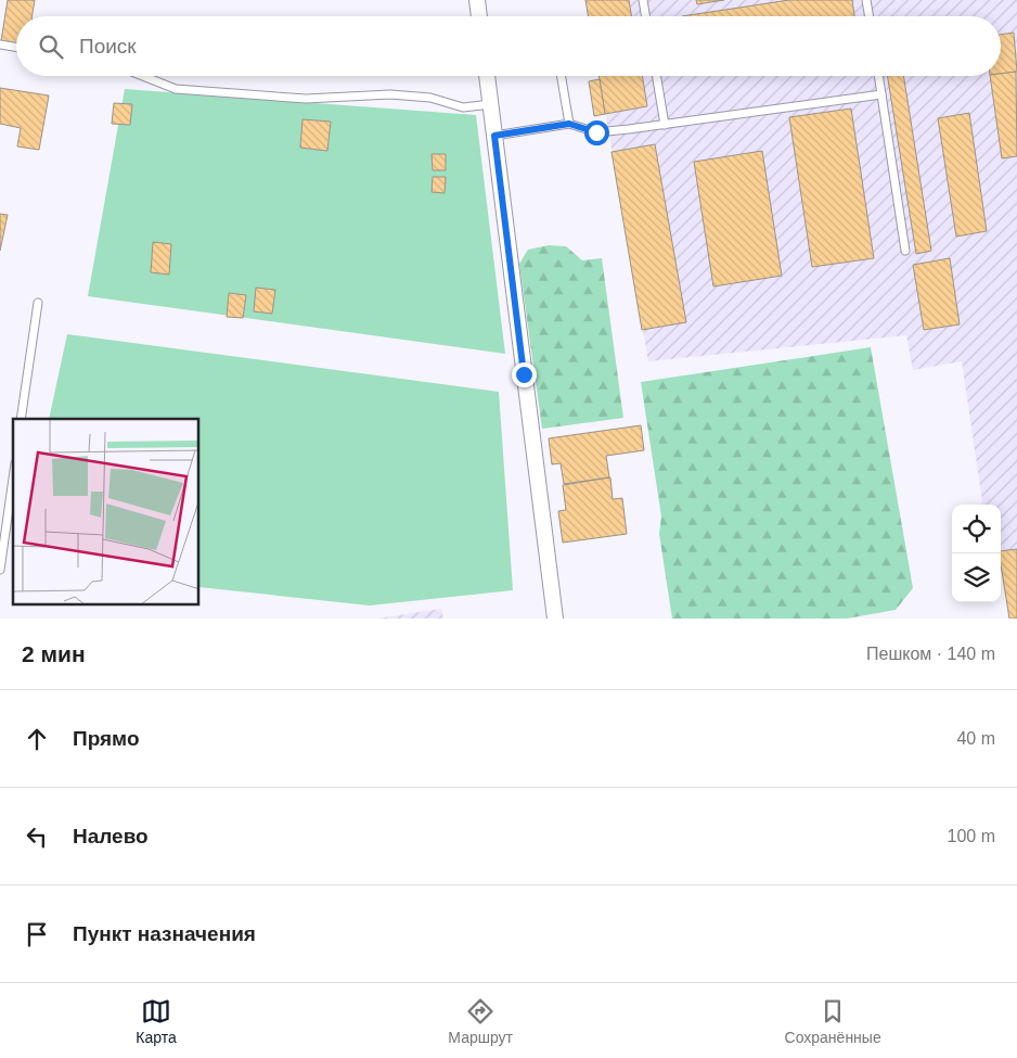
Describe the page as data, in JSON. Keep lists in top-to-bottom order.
{
  "page": {
    "search": "Поиск",
    "heading": ["2 мин", "Пешком · 140 m"],
    "list": [
      ["Прямо", "40 m"],
      ["Налево", "100 m"],
      "Пункт назначения"
    ],
    "nav": ["Карта", "Маршрут", "Сохранённые"]
  }
}
